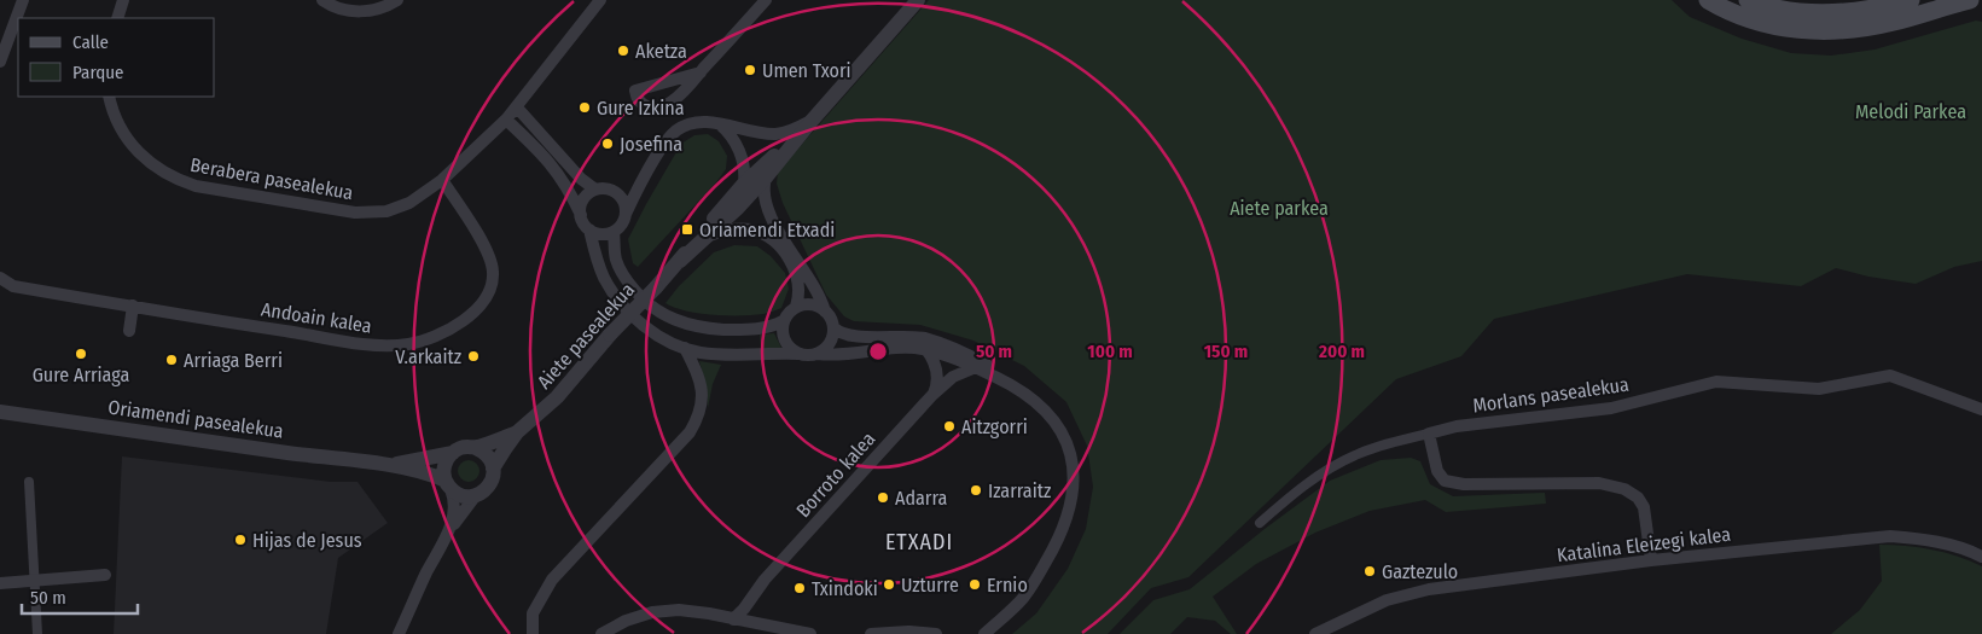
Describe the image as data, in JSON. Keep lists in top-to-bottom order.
{
  "streets": {
    "street": [
      "Berabera pasealekua",
      "Andoain kalea",
      "Aiete pasealekua",
      "Morlans pasealekua",
      "Oriamendi pasealekua",
      "Borroto kalea",
      "Katalina Eleizegi kalea"
    ]
  },
  "crossings": [
    ["Berabera pasealekua", "Andoain kalea"],
    ["Aiete pasealekua", "Oriamendi pasealekua"]
  ],
  "districts": ["ETXADI"],
  "parks": ["Melodi Parkea", "Aiete parkea"],
  "places": {
    "other": [
      "Aketza",
      "Umen Txori",
      "Gure Izkina",
      "Josefina",
      "Gure Arriaga",
      "V.arkaitz",
      "Arriaga Berri",
      "Aitzgorri",
      "Izarraitz",
      "Adarra",
      "Hijas de Jesus",
      "Gaztezulo",
      "Uzturre",
      "Ernio",
      "Txindoki"
    ],
    "transit": ["Oriamendi Etxadi"]
  },
  "legend": ["Calle", "Parque"],
  "scale_bar": "50 m",
  "rings": [
    "50 m",
    "100 m",
    "150 m",
    "200 m"
  ]
}
